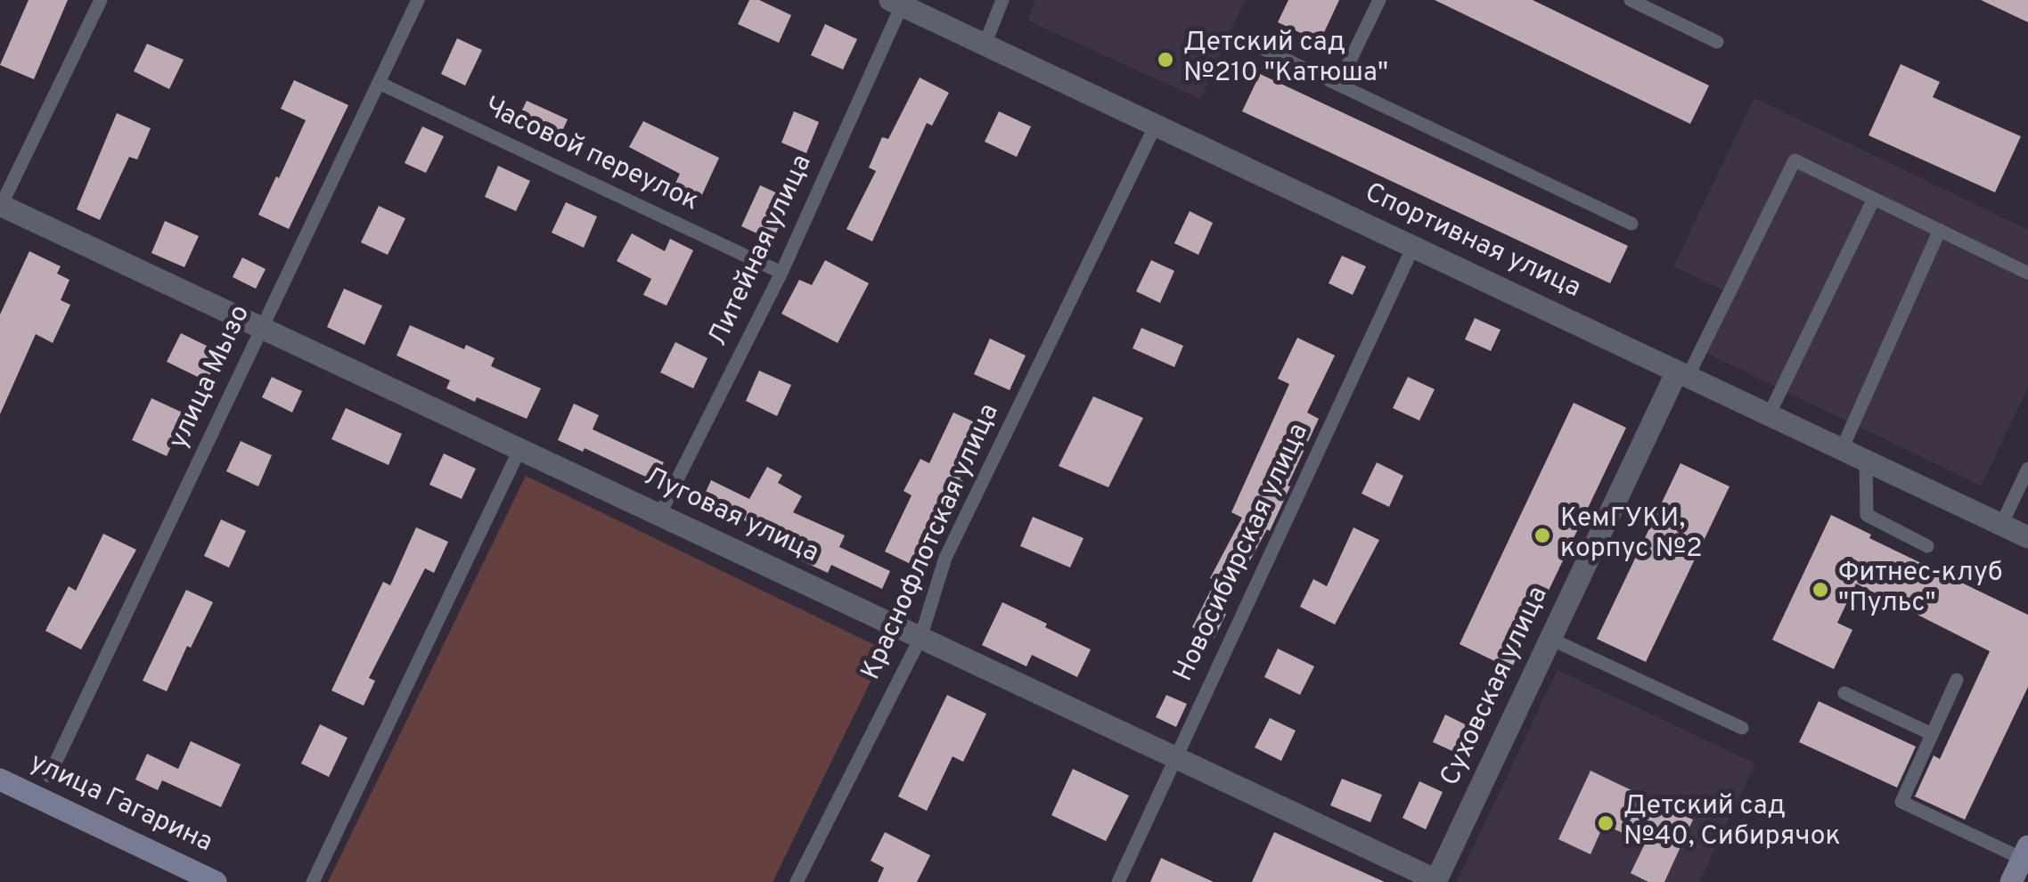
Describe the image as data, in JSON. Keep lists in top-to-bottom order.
{
  "streets": {
    "street": [
      "Спортивная улица",
      "Луговая улица",
      "Суховская улица",
      "улица Гагарина"
    ],
    "lane": [
      "Часовой переулок",
      "Литейная улица",
      "улица Мызо",
      "Краснофлотская улица",
      "Новосибирская улица"
    ]
  },
  "crossings": [
    ["Часовой переулок", "Литейная улица"],
    ["Часовой переулок", "улица Мызо"],
    ["Спортивная улица", "Литейная улица"],
    ["Спортивная улица", "Краснофлотская улица"],
    ["Спортивная улица", "Новосибирская улица"],
    ["Спортивная улица", "Суховская улица"],
    ["Литейная улица", "Луговая улица"],
    ["улица Мызо", "Луговая улица"],
    ["Луговая улица", "Краснофлотская улица"],
    ["Луговая улица", "Новосибирская улица"],
    ["Луговая улица", "Суховская улица"]
  ],
  "places": [
    "Детский сад №210 \"Катюша\"",
    "КемГУКИ, корпус №2",
    "Фитнес-клуб \"Пульс\"",
    "Детский сад №40, Сибирячок"
  ]
}
